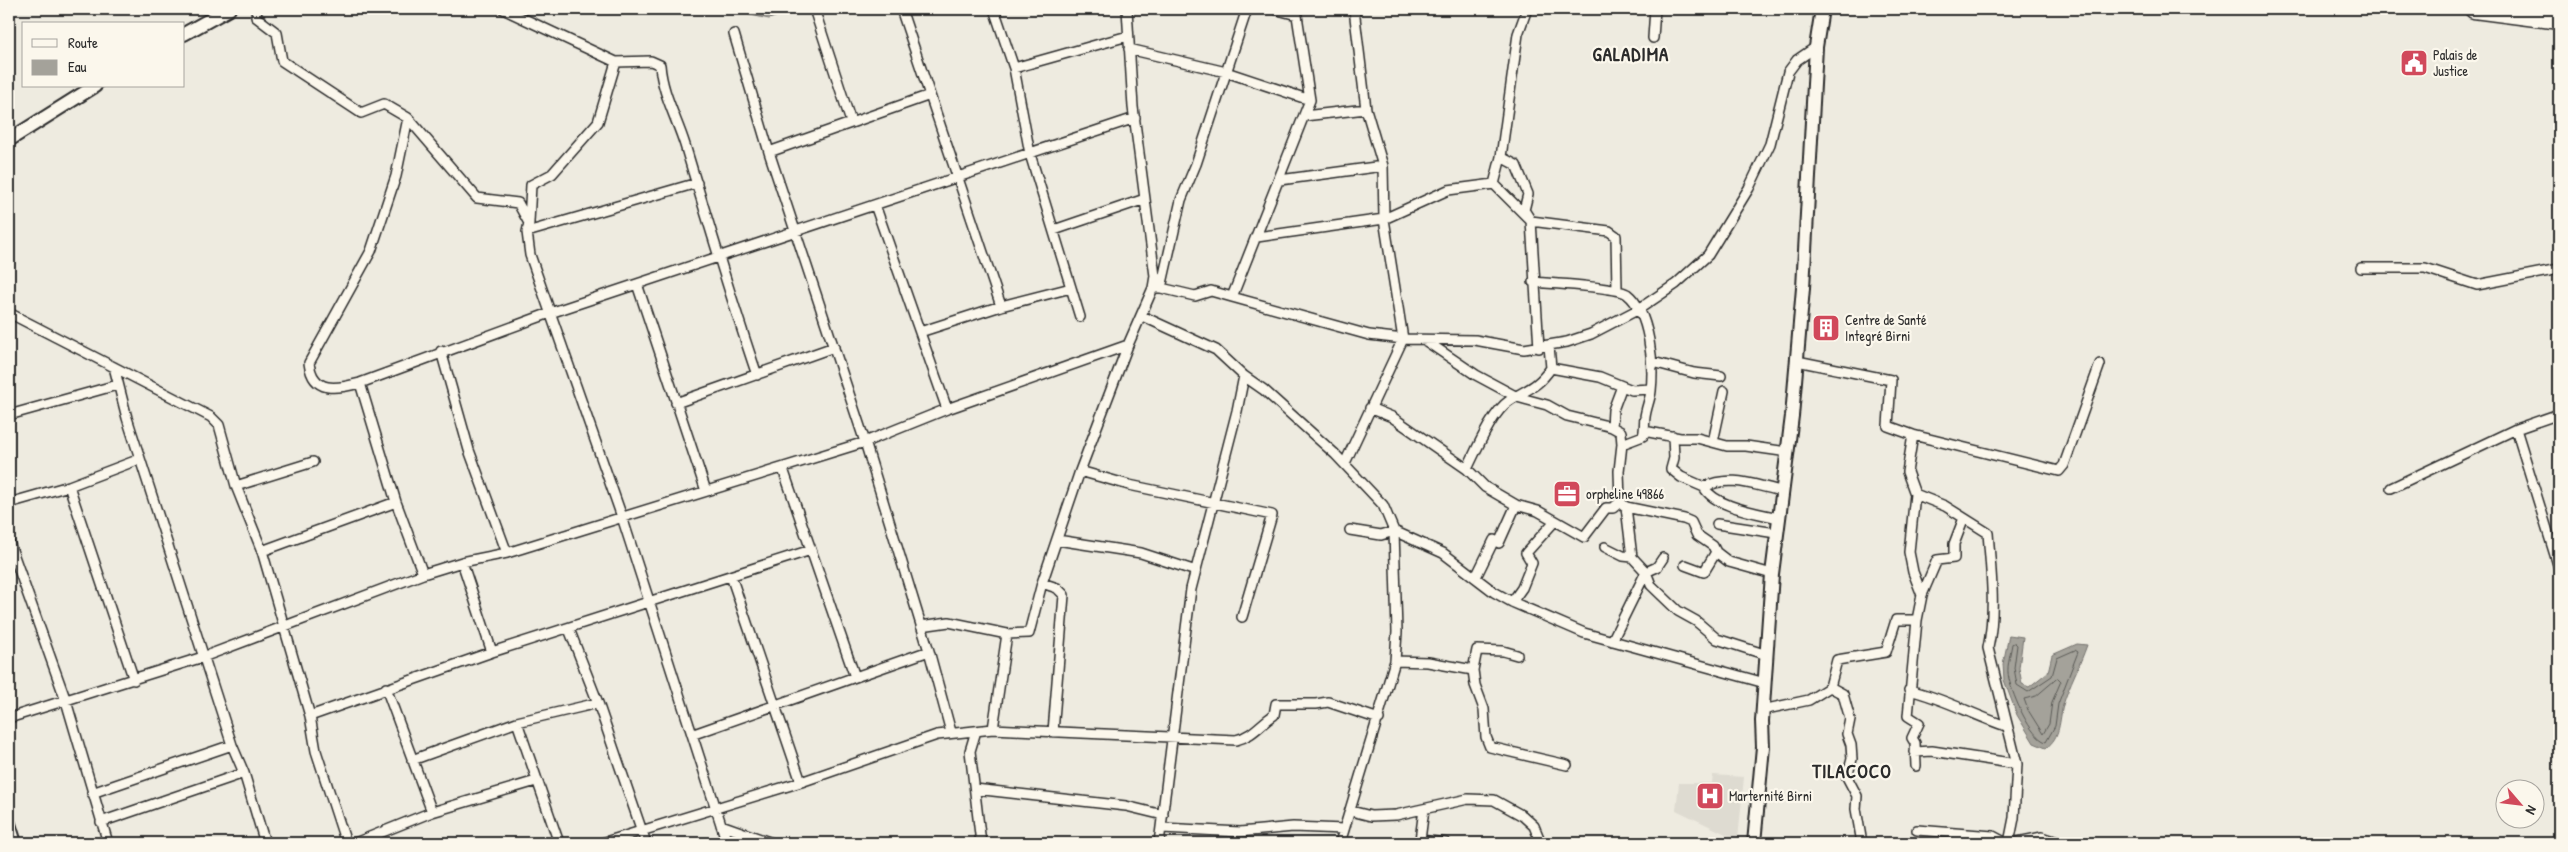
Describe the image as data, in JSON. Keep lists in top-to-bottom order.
{
  "districts": ["GALADIMA", "TILACOCO"],
  "places": {
    "public building": ["Palais de Justice"],
    "building": ["Centre de Santé Integré Birni"],
    "office": ["orpheline 49866"],
    "hospital": ["Marternité Birni"]
  },
  "legend": ["Route", "Eau"],
  "north": "bottom right"
}
